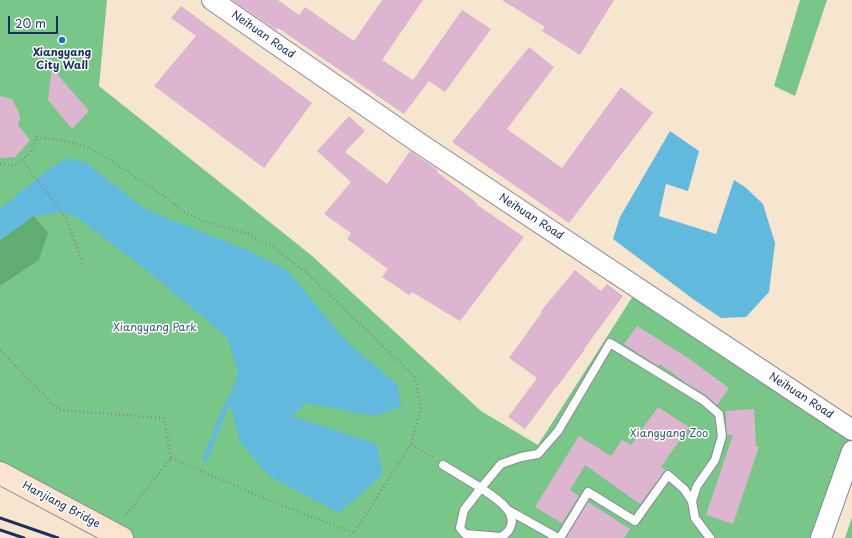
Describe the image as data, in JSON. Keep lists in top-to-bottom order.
{
  "streets": {
    "main road": ["Hanjiang Bridge"],
    "street": ["Neihuan Road"]
  },
  "parks": ["Xiangyang Park", "Xiangyang Zoo"],
  "places": ["Xiangyang City Wall"],
  "scale_bar": "20 m"
}
